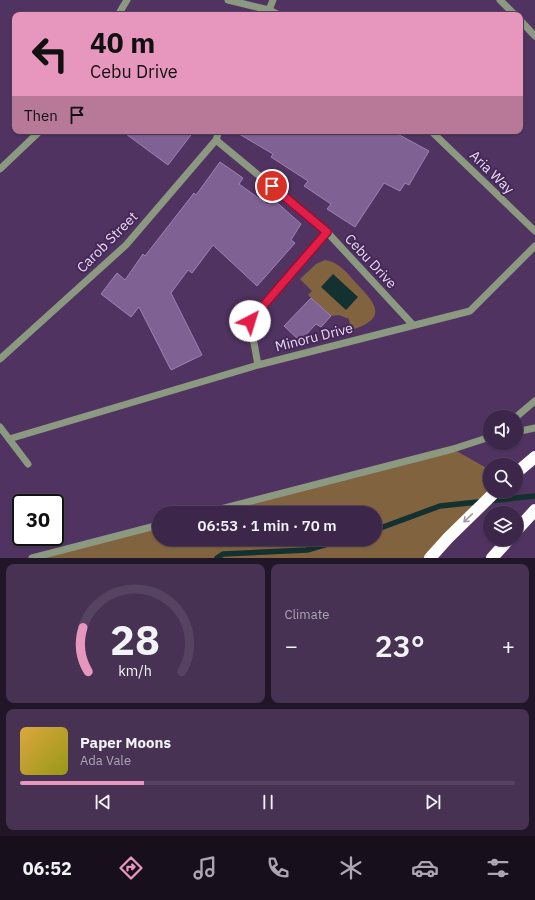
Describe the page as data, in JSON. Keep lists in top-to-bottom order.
{
  "streets": {
    "street": [
      "Aria Way",
      "Carob Street",
      "Cebu Drive",
      "Minoru Drive"
    ]
  },
  "crossings": [
    ["Carob Street", "Cebu Drive"],
    ["Cebu Drive", "Minoru Drive"]
  ],
  "page": {
    "turn": ["40 m", "Cebu Drive"],
    "then": "Then",
    "limit": "30",
    "trip": "06:53 · 1 min · 70 m",
    "tile": "Climate",
    "heat": ["−", "23°", "+"],
    "song": ["Paper Moons", "Ada Vale"],
    "tabs": "06:52",
    "gauge": ["28", "km/h"]
  }
}
